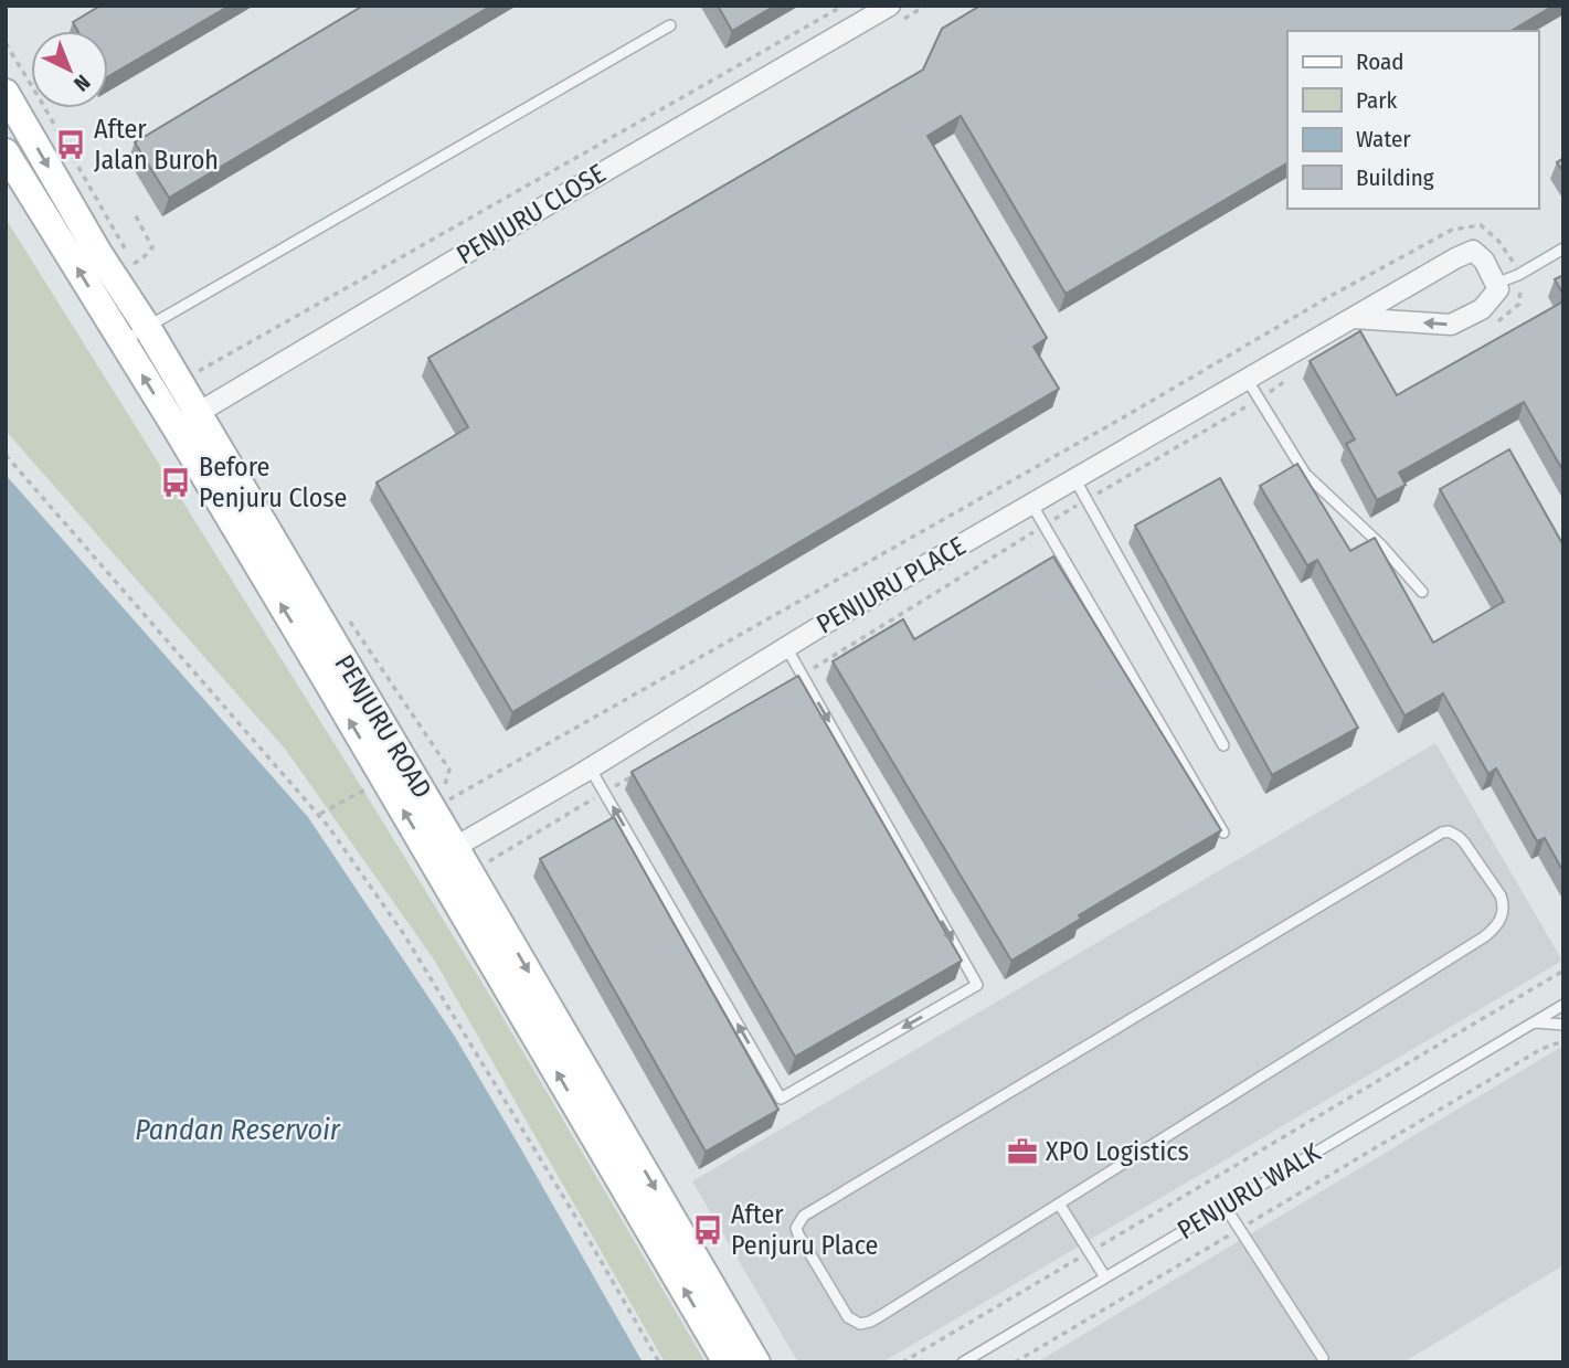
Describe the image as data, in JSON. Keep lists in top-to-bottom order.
{
  "streets": {
    "main road": ["PENJURU ROAD"],
    "street": ["PENJURU CLOSE", "PENJURU PLACE"],
    "lane": ["PENJURU WALK"]
  },
  "crossings": [
    ["PENJURU CLOSE", "PENJURU ROAD"],
    ["PENJURU PLACE", "PENJURU ROAD"]
  ],
  "water": ["Pandan Reservoir"],
  "places": {
    "bus stop": ["After Jalan Buroh", "Before Penjuru Close", "After Penjuru Place"],
    "office": ["XPO Logistics"]
  },
  "legend": [
    "Road",
    "Park",
    "Water",
    "Building"
  ],
  "north": "bottom right"
}
